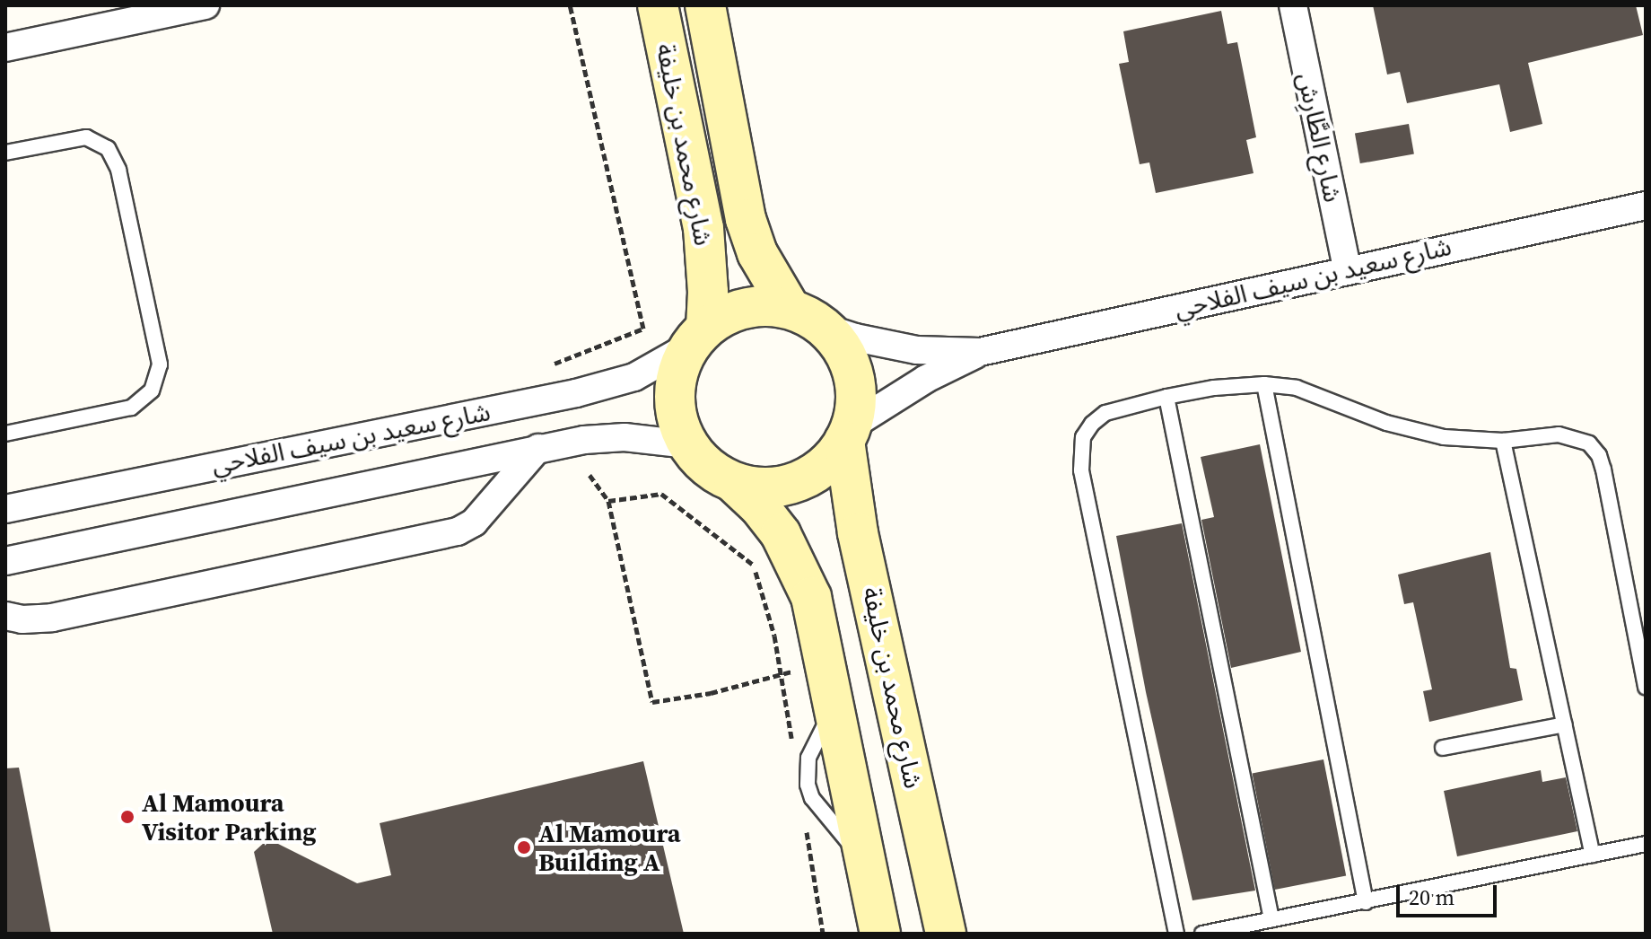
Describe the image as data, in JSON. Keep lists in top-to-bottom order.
{
  "streets": {
    "main road": ["شارع محمد بن خليفة"],
    "street": ["شارع الطَّارِش", "شارع سعيد بن سيف الفلاحي"]
  },
  "crossings": [
    ["شارع الطَّارِش", "شارع سعيد بن سيف الفلاحي"],
    ["شارع محمد بن خليفة", "شارع سعيد بن سيف الفلاحي"]
  ],
  "places": ["Al Mamoura Visitor Parking", "Al Mamoura Building A"],
  "scale_bar": "20 m"
}
